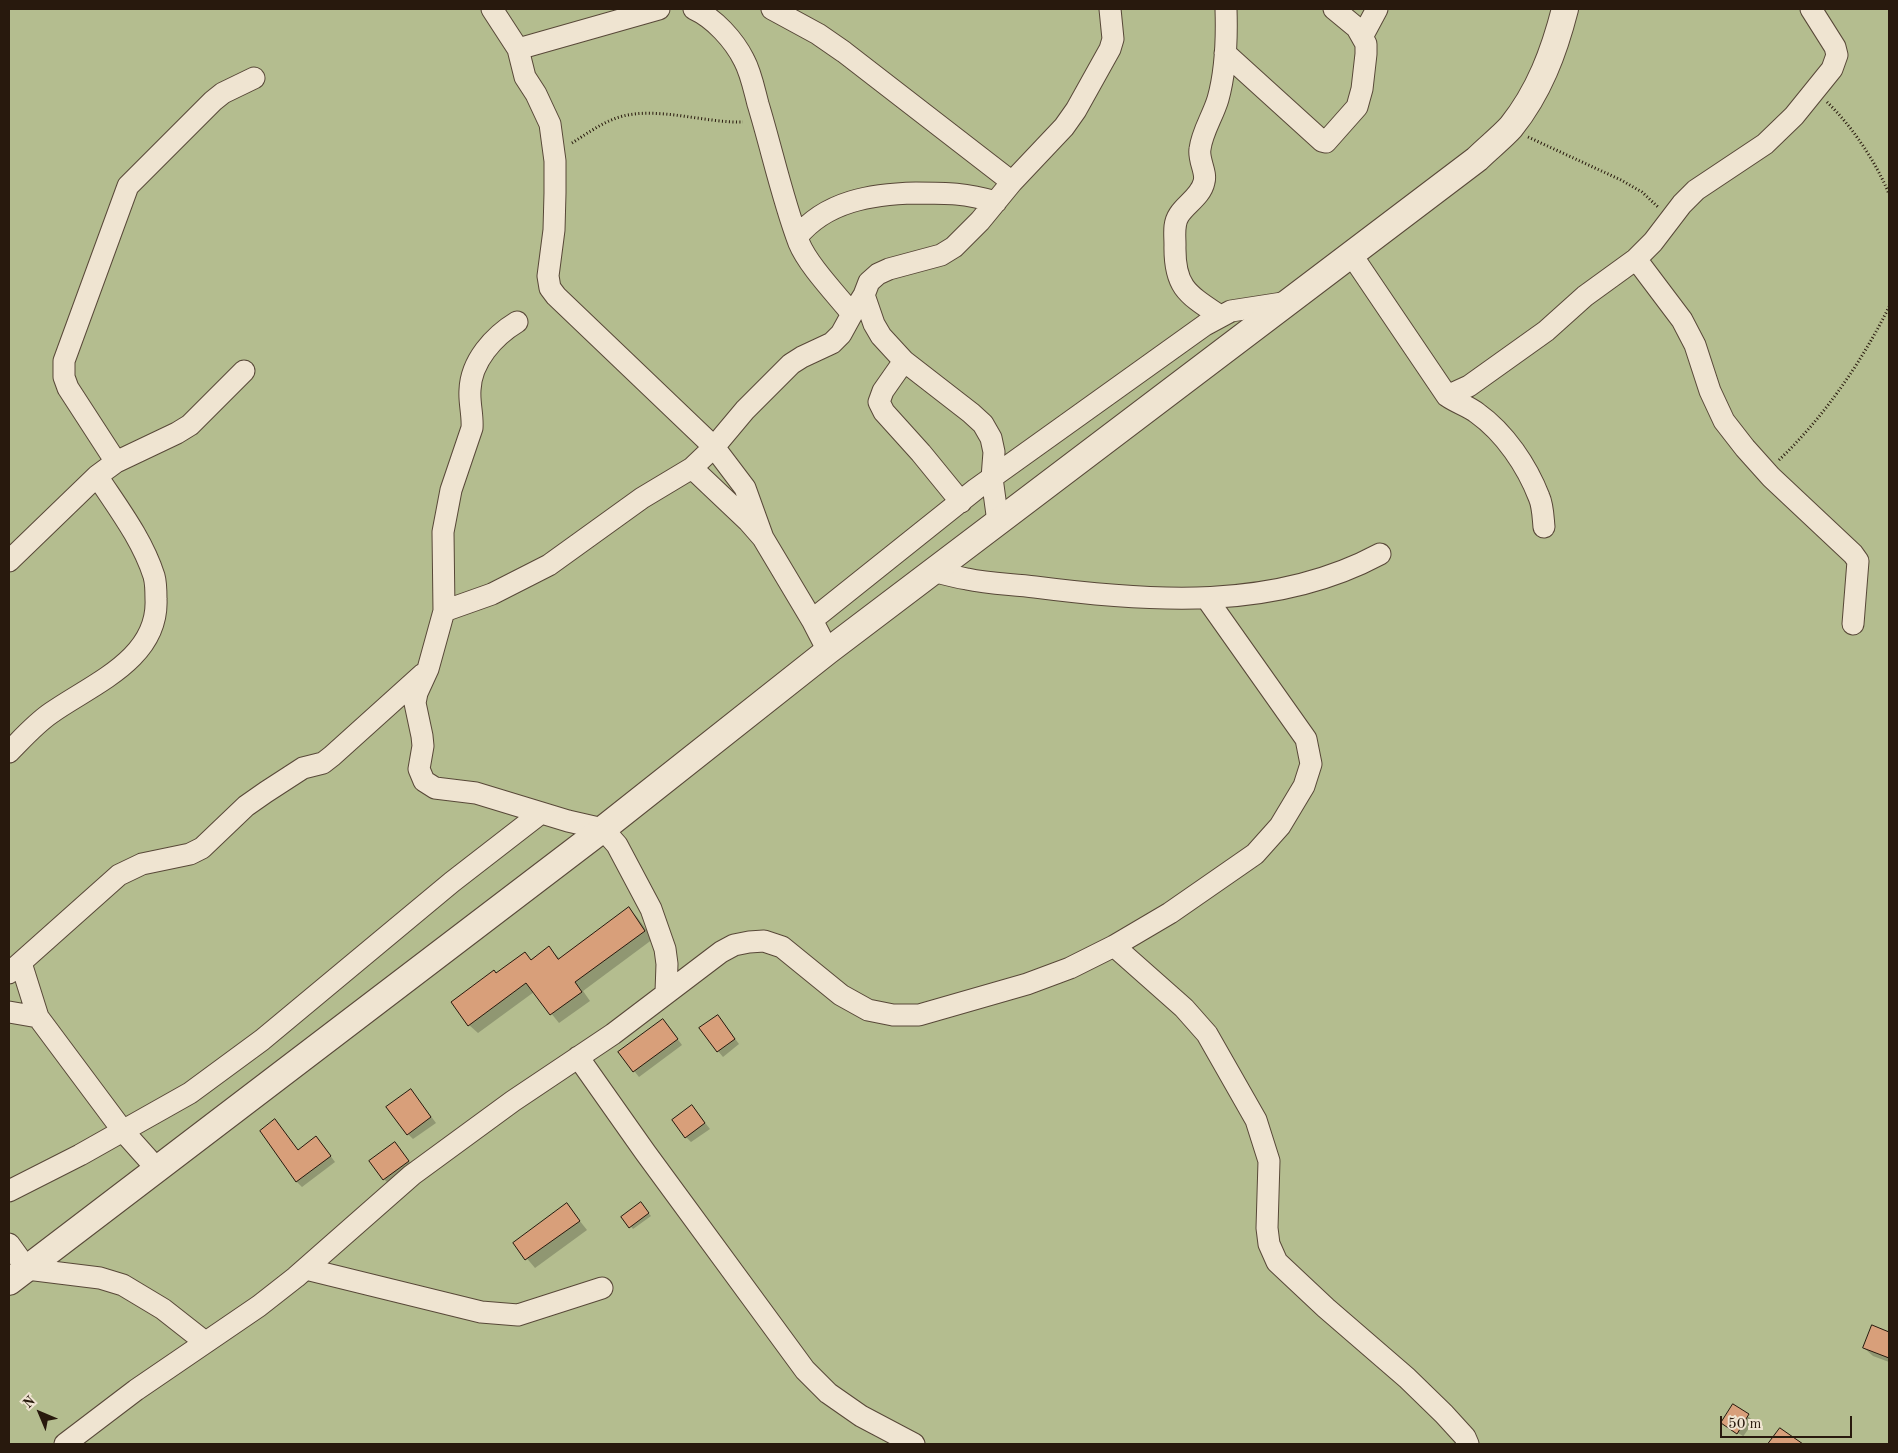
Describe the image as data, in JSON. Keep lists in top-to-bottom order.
{
  "scale_bar": "50 m",
  "north": "top left"
}
